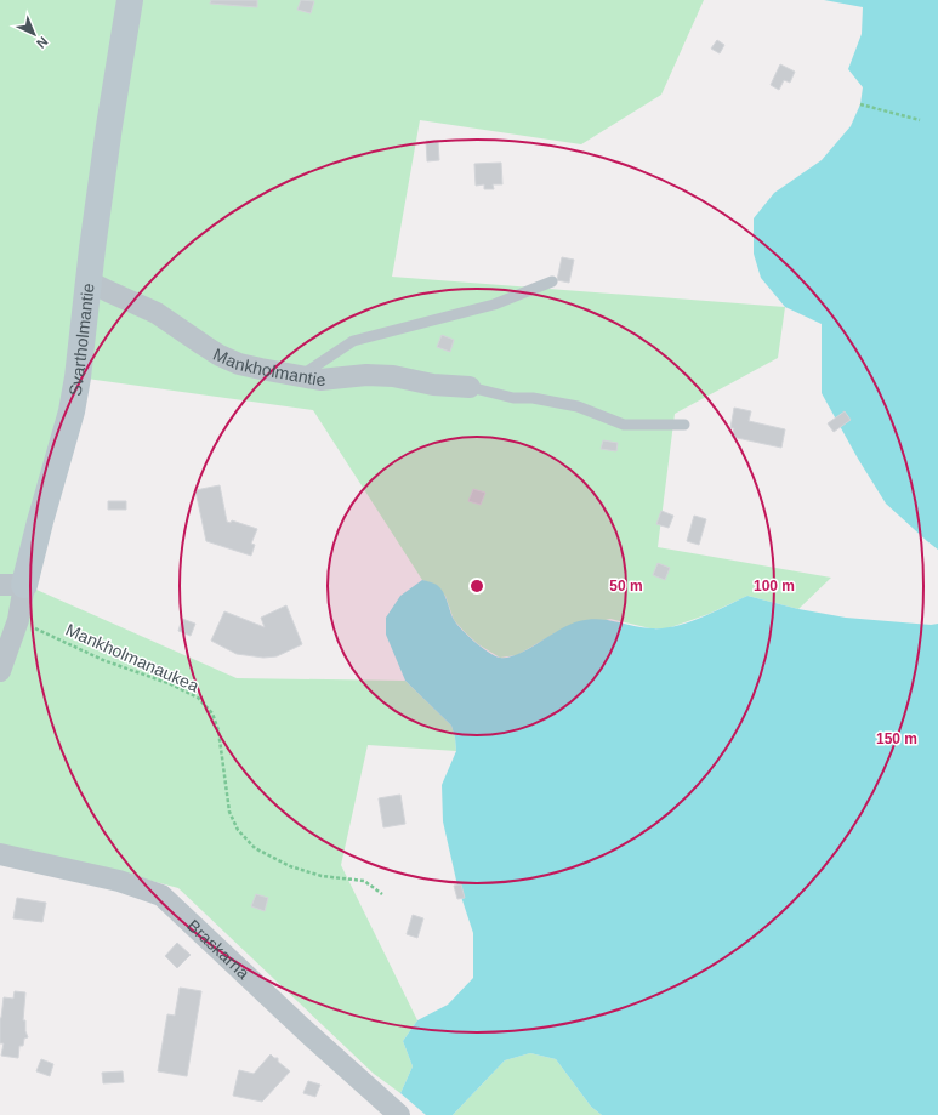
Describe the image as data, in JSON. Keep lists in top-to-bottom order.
{
  "streets": {
    "street": ["Svartholmantie", "Mankholmantie", "Braskarna"],
    "path": ["Mankholmanaukea"]
  },
  "crossings": [
    ["Svartholmantie", "Mankholmantie"],
    ["Svartholmantie", "Mankholmanaukea"]
  ],
  "north": "bottom right",
  "rings": ["50 m", "100 m", "150 m"]
}
